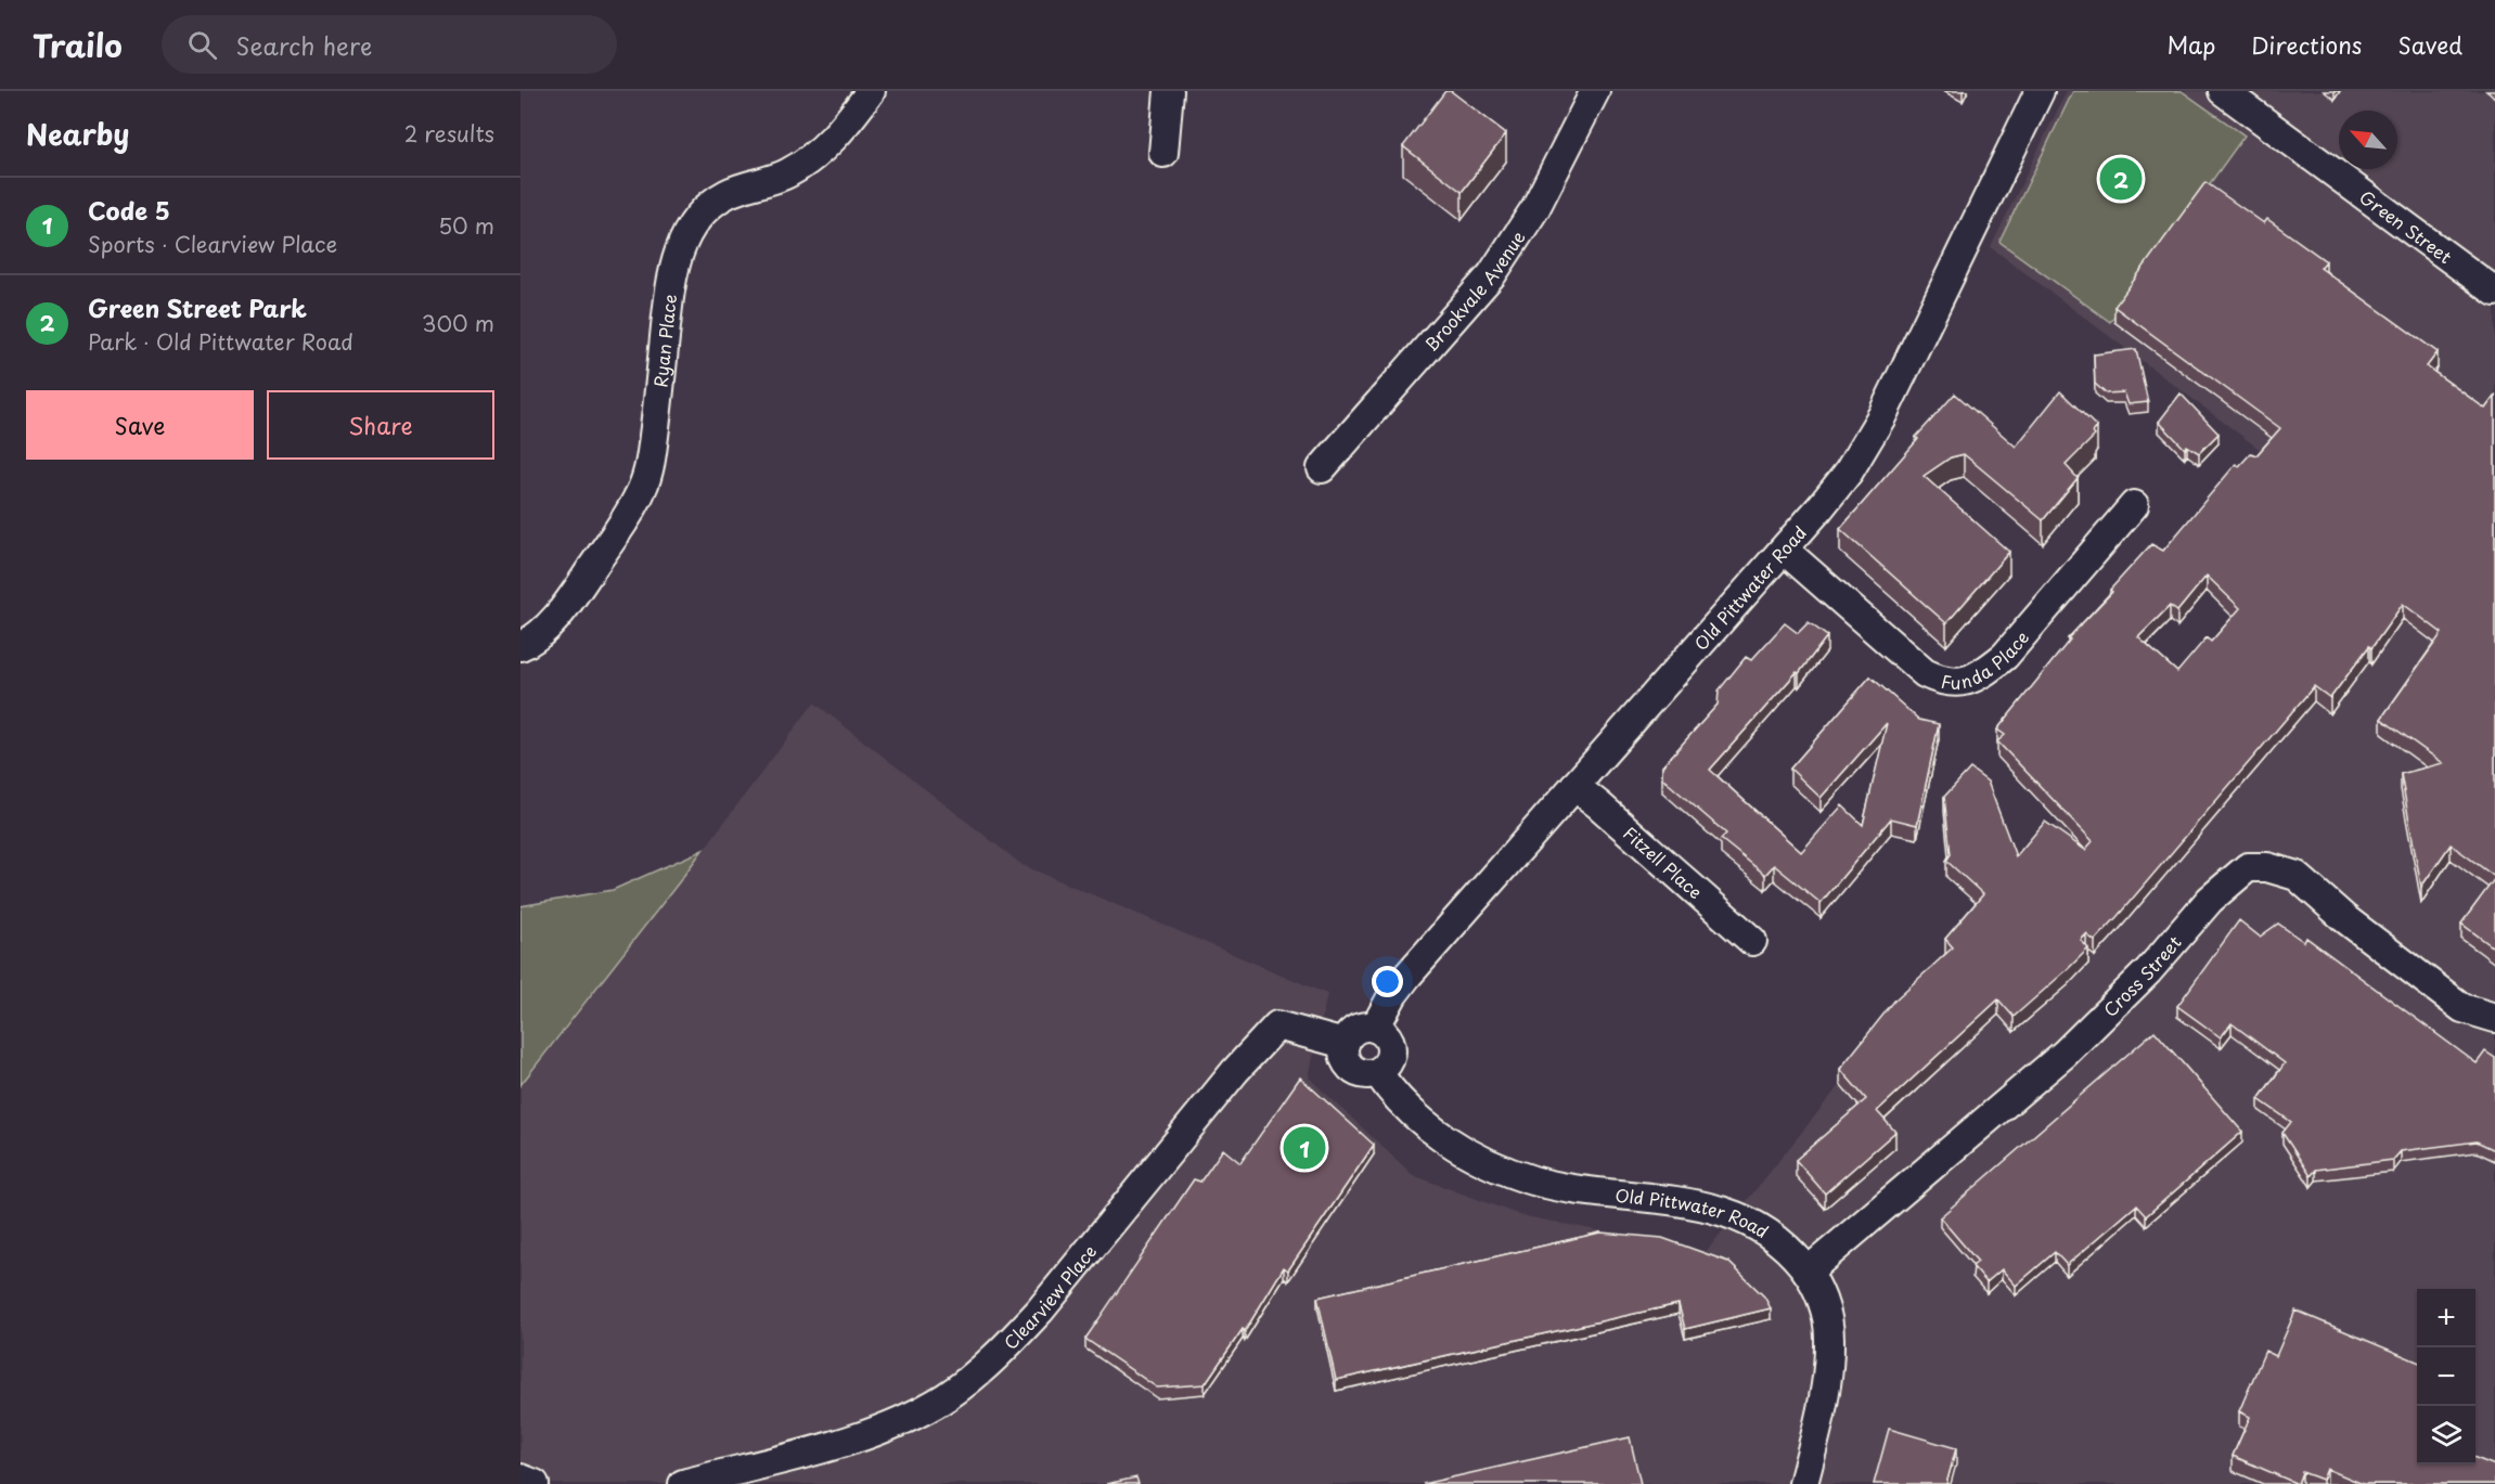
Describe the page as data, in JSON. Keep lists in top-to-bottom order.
{
  "streets": {
    "street": [
      "Green Street",
      "Brookvale Avenue",
      "Ryan Place",
      "Old Pittwater Road",
      "Funda Place",
      "Fitzell Place",
      "Cross Street",
      "Clearview Place"
    ]
  },
  "crossings": [
    ["Old Pittwater Road", "Funda Place"],
    ["Old Pittwater Road", "Fitzell Place"],
    ["Old Pittwater Road", "Cross Street"],
    ["Old Pittwater Road", "Clearview Place"]
  ],
  "north": "top left",
  "page": {
    "header": "Trailo",
    "search": "Search here",
    "nav": ["Map", "Directions", "Saved"],
    "heading": ["Nearby", "2 results"],
    "pins": ["2", "1"],
    "list": [
      {
        "mark": "1",
        "name": "Code 5",
        "note": "Sports · Clearview Place",
        "value": "50 m"
      },
      {
        "mark": "2",
        "name": "Green Street Park",
        "note": "Park · Old Pittwater Road",
        "value": "300 m"
      }
    ],
    "buttons": ["Save", "Share"],
    "map_buttons": ["+", "−"]
  }
}
